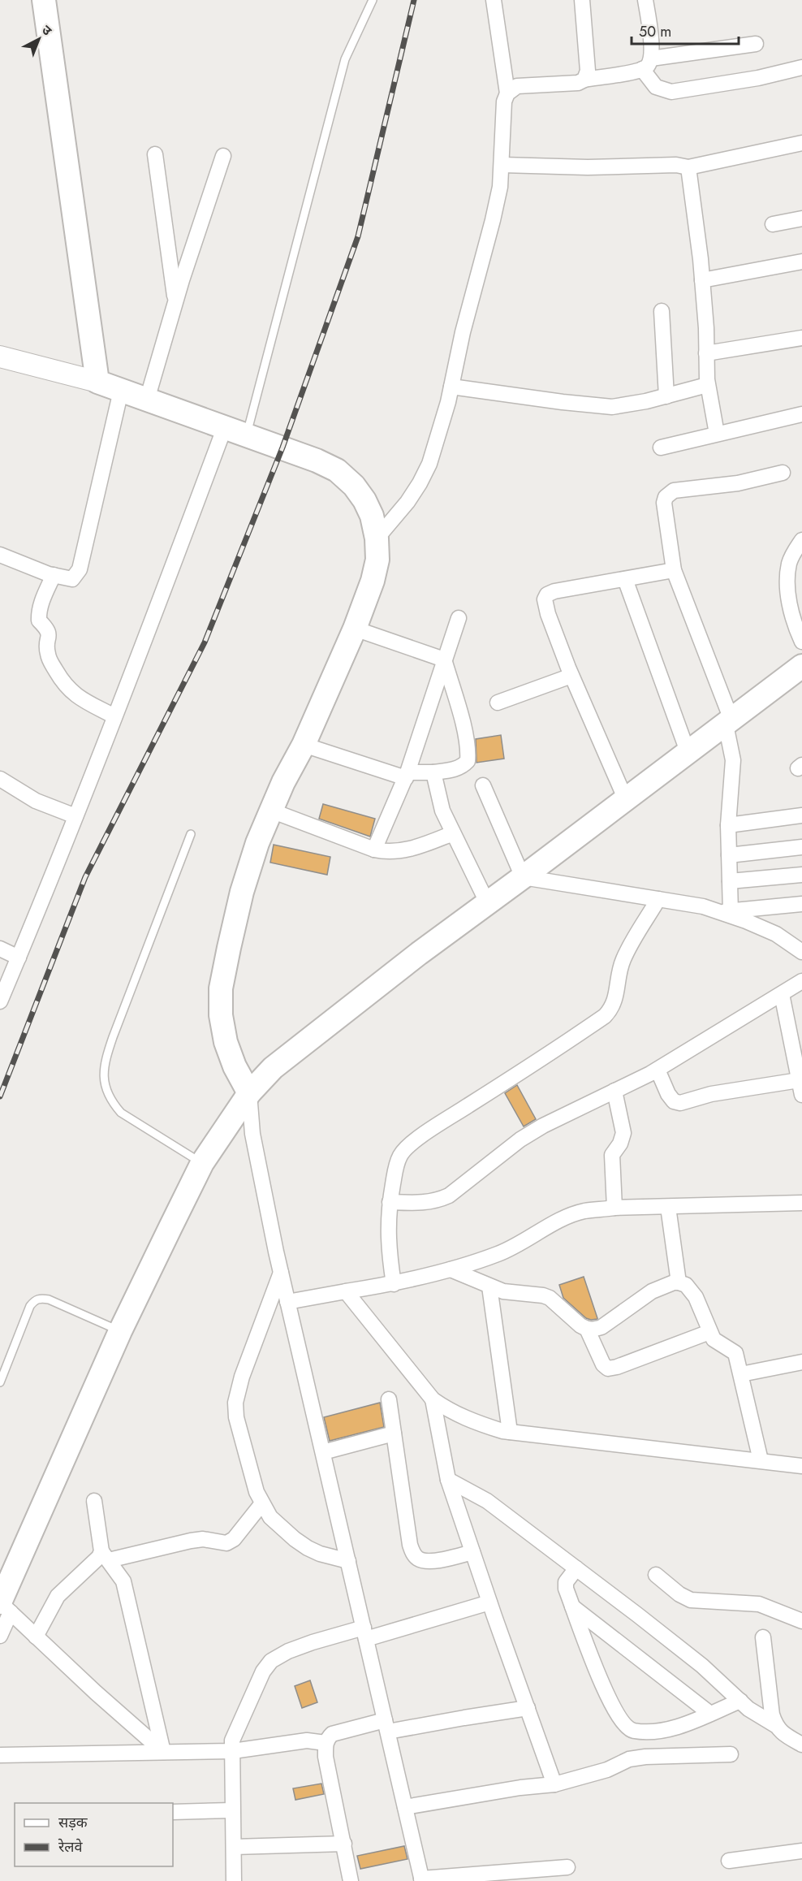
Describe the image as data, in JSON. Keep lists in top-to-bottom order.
{
  "legend": ["सड़क", "रेलवे"],
  "scale_bar": "50 m",
  "north": "top right"
}
